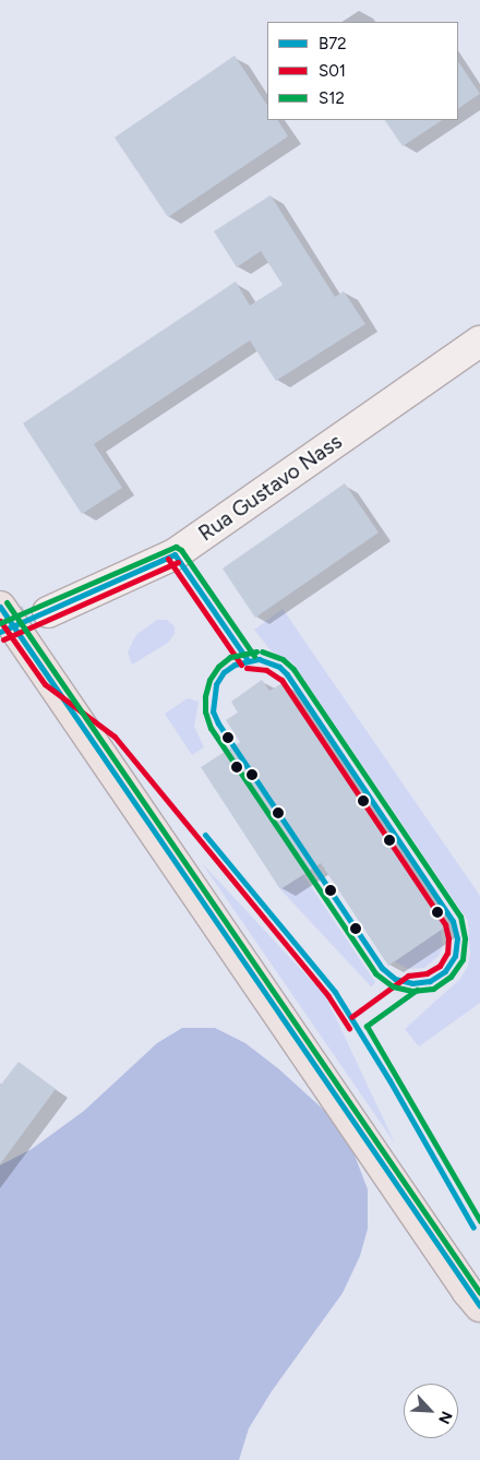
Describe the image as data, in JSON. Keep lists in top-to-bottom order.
{
  "streets": {
    "main road": ["Rua Gustavo Nass"]
  },
  "lines": ["transit line S12", "transit line B72", "transit line S01"],
  "legend": ["B72", "S01", "S12"],
  "north": "bottom right"
}
